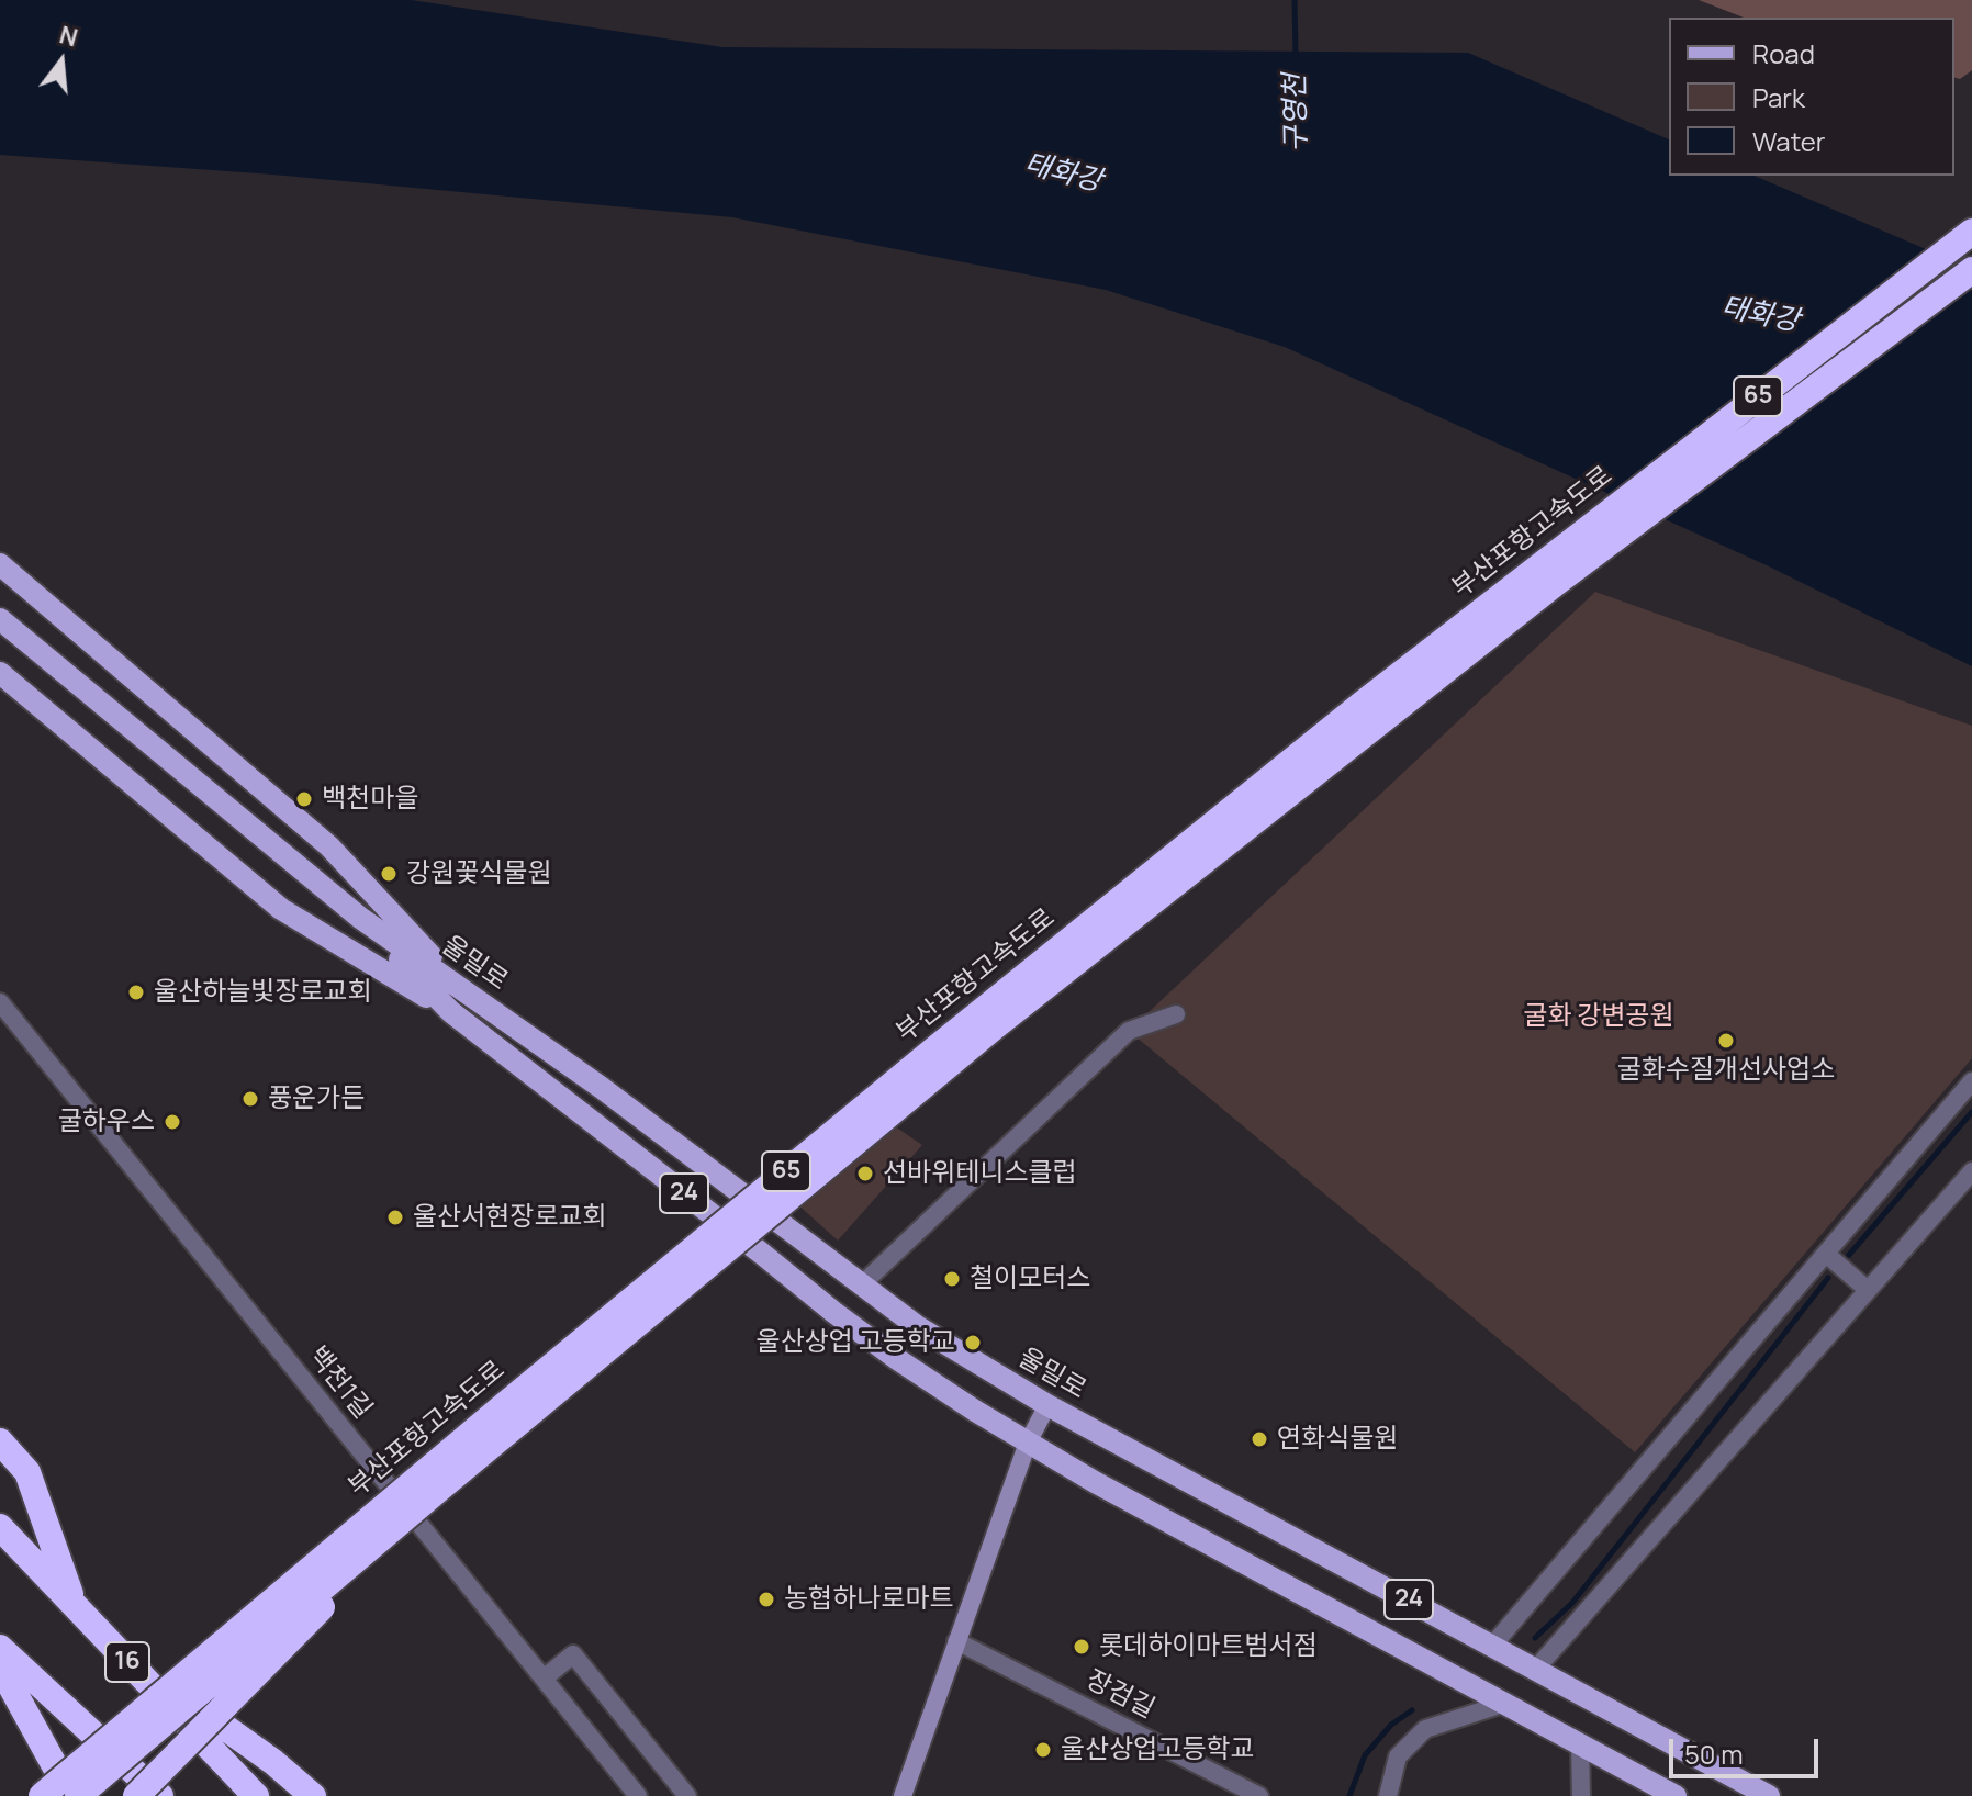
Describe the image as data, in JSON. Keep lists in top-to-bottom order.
{
  "streets": {
    "highway": ["65", "부산포항고속도로", "16"],
    "main road": ["울밀로", "24"],
    "street": ["백천1길", "장검길"]
  },
  "water": ["구영천", "태화강"],
  "parks": ["굴화 강변공원"],
  "places": [
    "백천마을",
    "강원꽃식물원",
    "울산하늘빛장로교회",
    "굴화수질개선사업소",
    "풍운가든",
    "굴하우스",
    "선바위테니스클럽",
    "울산서현장로교회",
    "철이모터스",
    "울산상업 고등학교",
    "연화식물원",
    "농협하나로마트",
    "롯데하이마트범서점",
    "울산상업고등학교"
  ],
  "legend": ["Road", "Park", "Water"],
  "scale_bar": "50 m",
  "north": "top"
}
